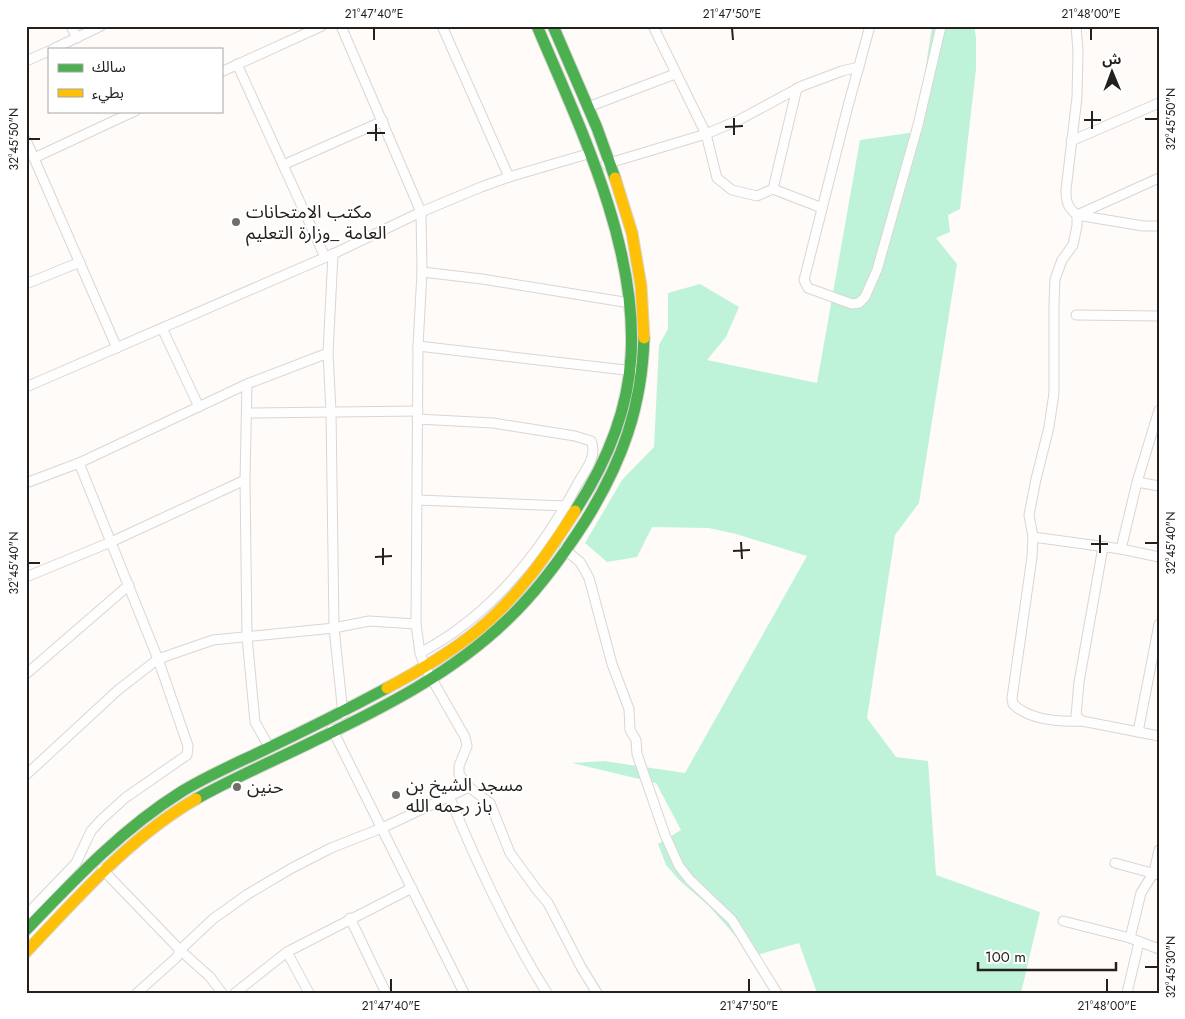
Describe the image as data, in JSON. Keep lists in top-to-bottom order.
{
  "places": ["مكتب الامتحانات العامة _وزارة التعليم", "حنين", "مسجد الشيخ بن باز رحمه الله"],
  "legend": ["سالك", "بطيء"],
  "scale_bar": "100 m",
  "north": "top",
  "coordinates": [
    "21°47'40\"E",
    "21°47'50\"E",
    "21°48'00\"E",
    "32°45'50\"N",
    "32°45'40\"N",
    "32°45'30\"N"
  ]
}
